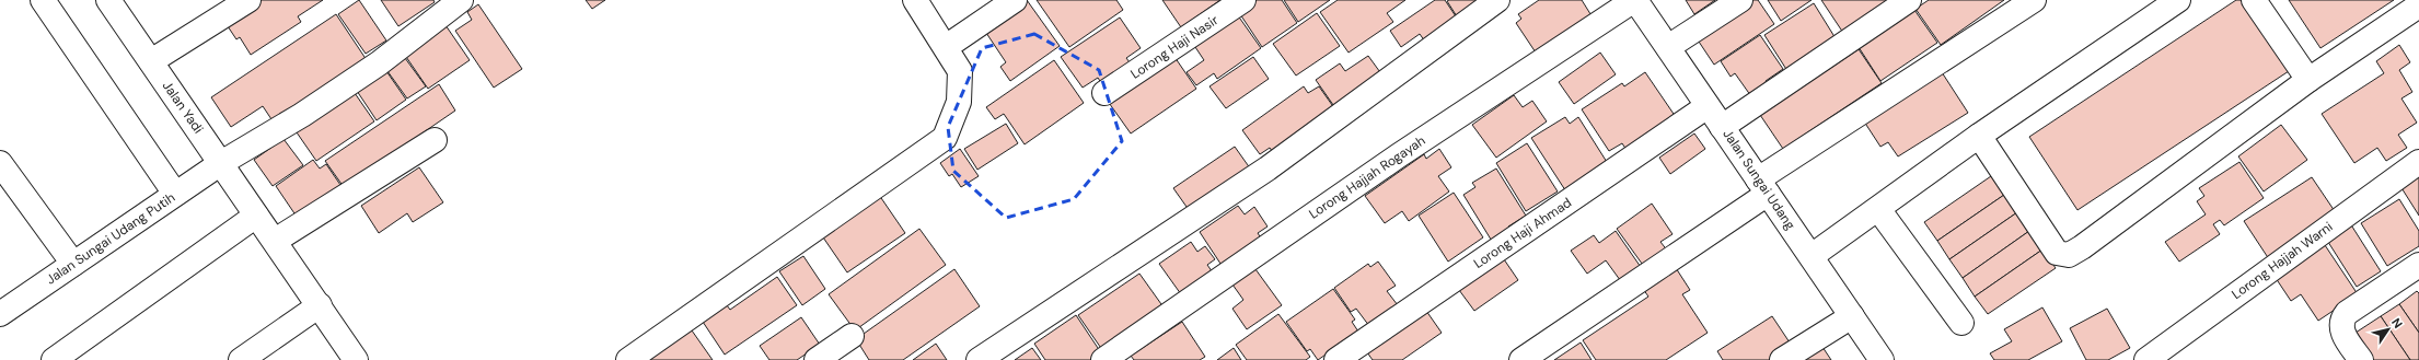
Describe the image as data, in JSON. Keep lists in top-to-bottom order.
{
  "streets": {
    "street": [
      "Lorong Haji Nasir",
      "Jalan Yadi",
      "Lorong Hajjah Rogayah",
      "Jalan Sungai Udang",
      "Lorong Haji Ahmad",
      "Jalan Sungai Udang Putih",
      "Lorong Hajjah Warni"
    ]
  },
  "crossings": [
    ["Jalan Yadi", "Jalan Sungai Udang Putih"],
    ["Lorong Hajjah Rogayah", "Jalan Sungai Udang"],
    ["Jalan Sungai Udang", "Lorong Haji Ahmad"]
  ],
  "north": "top right"
}
